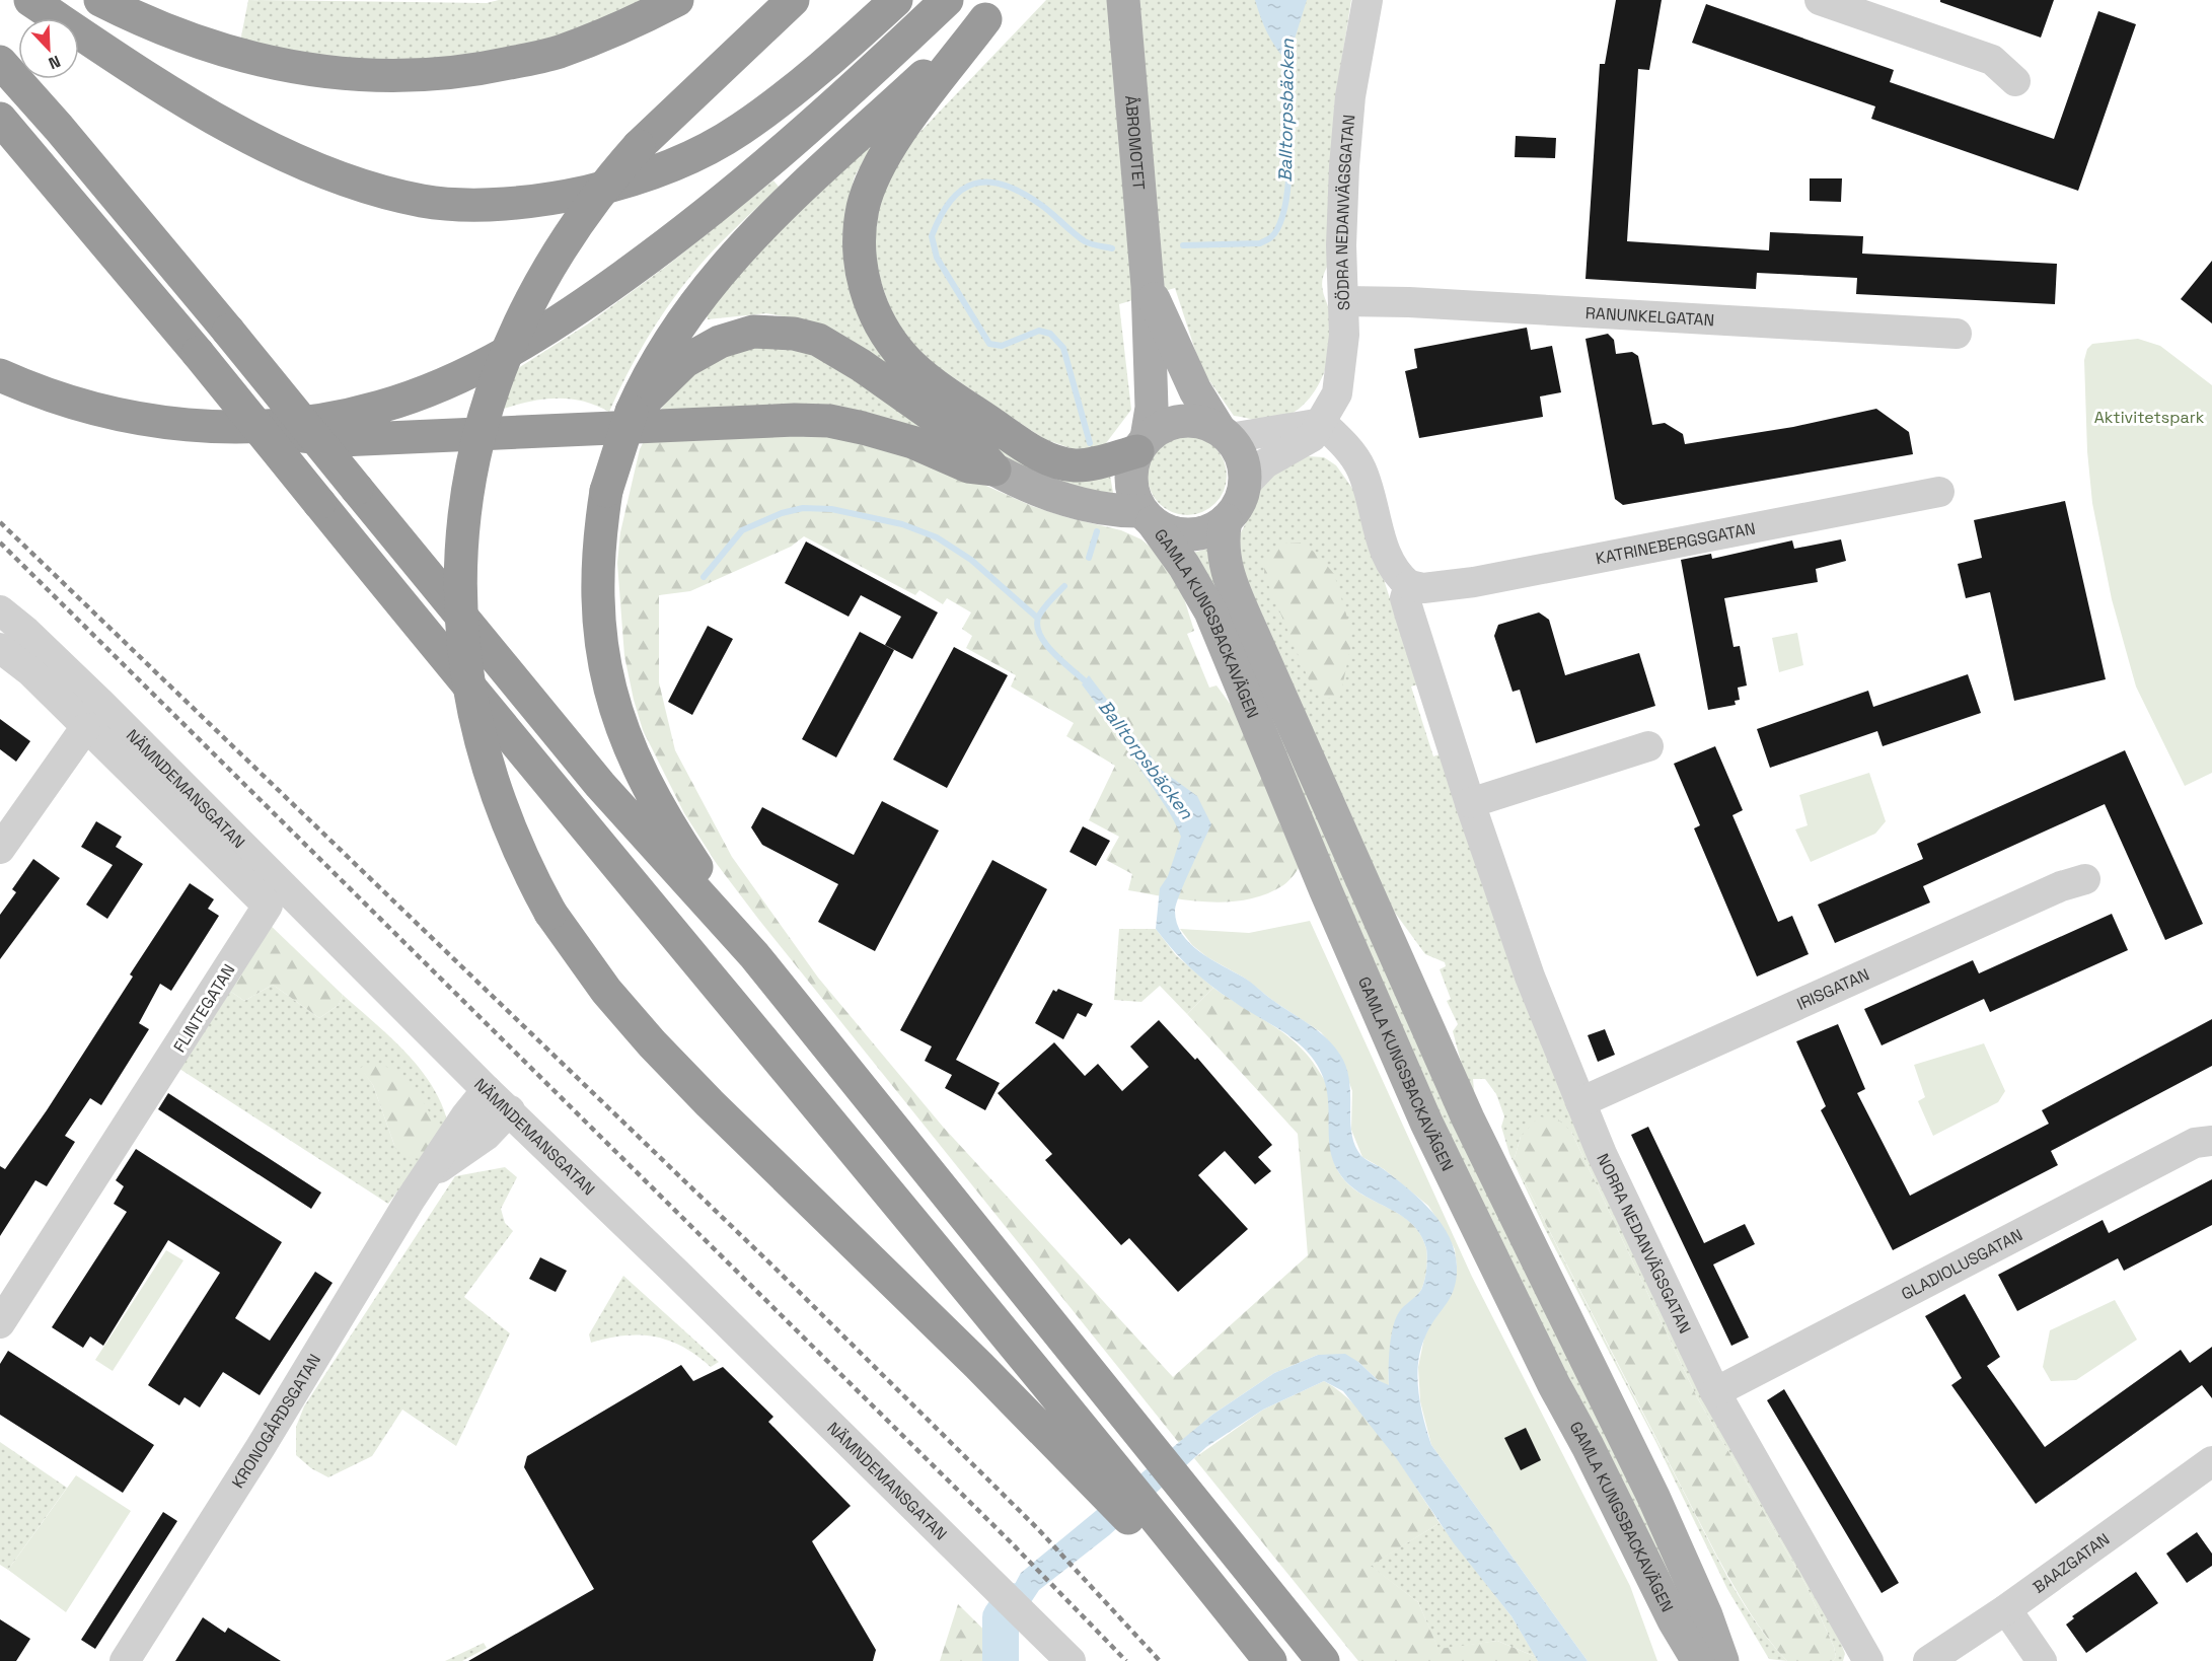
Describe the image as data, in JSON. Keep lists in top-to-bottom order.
{
  "streets": {
    "main road": ["ÅBROMOTET", "GAMLA KUNGSBACKAVÄGEN"],
    "street": [
      "SÖDRA NEDANVÄGSGATAN",
      "RANUNKELGATAN",
      "KATRINEBERGSGATAN",
      "NÄMNDEMANSGATAN",
      "IRISGATAN",
      "FLINTEGATAN",
      "NORRA NEDANVÄGSGATAN",
      "GLADIOLUSGATAN",
      "KRONOGÅRDSGATAN",
      "BAAZGATAN"
    ]
  },
  "crossings": [
    ["ÅBROMOTET", "SÖDRA NEDANVÄGSGATAN"],
    ["ÅBROMOTET", "GAMLA KUNGSBACKAVÄGEN"],
    ["SÖDRA NEDANVÄGSGATAN", "RANUNKELGATAN"],
    ["SÖDRA NEDANVÄGSGATAN", "GAMLA KUNGSBACKAVÄGEN"],
    ["KATRINEBERGSGATAN", "NORRA NEDANVÄGSGATAN"],
    ["NÄMNDEMANSGATAN", "KRONOGÅRDSGATAN"],
    ["IRISGATAN", "NORRA NEDANVÄGSGATAN"],
    ["NORRA NEDANVÄGSGATAN", "GLADIOLUSGATAN"]
  ],
  "water": ["Balltorpsbäcken"],
  "parks": ["Aktivitetspark"],
  "north": "bottom right"
}
